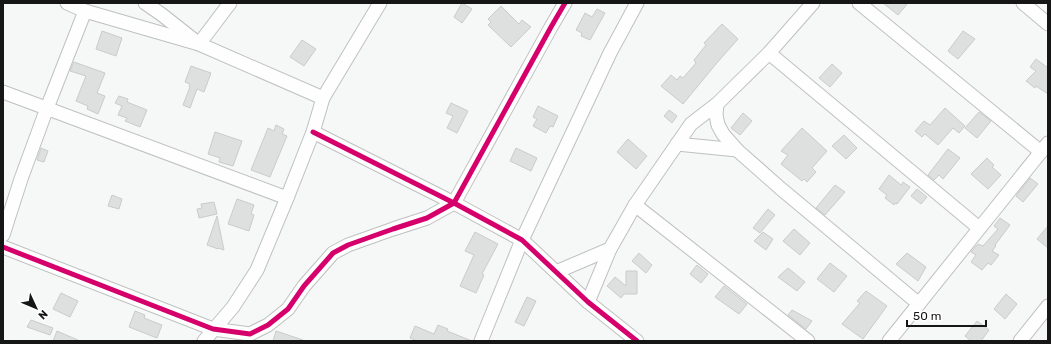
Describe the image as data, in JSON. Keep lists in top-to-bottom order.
{
  "scale_bar": "50 m",
  "north": "bottom right"
}
